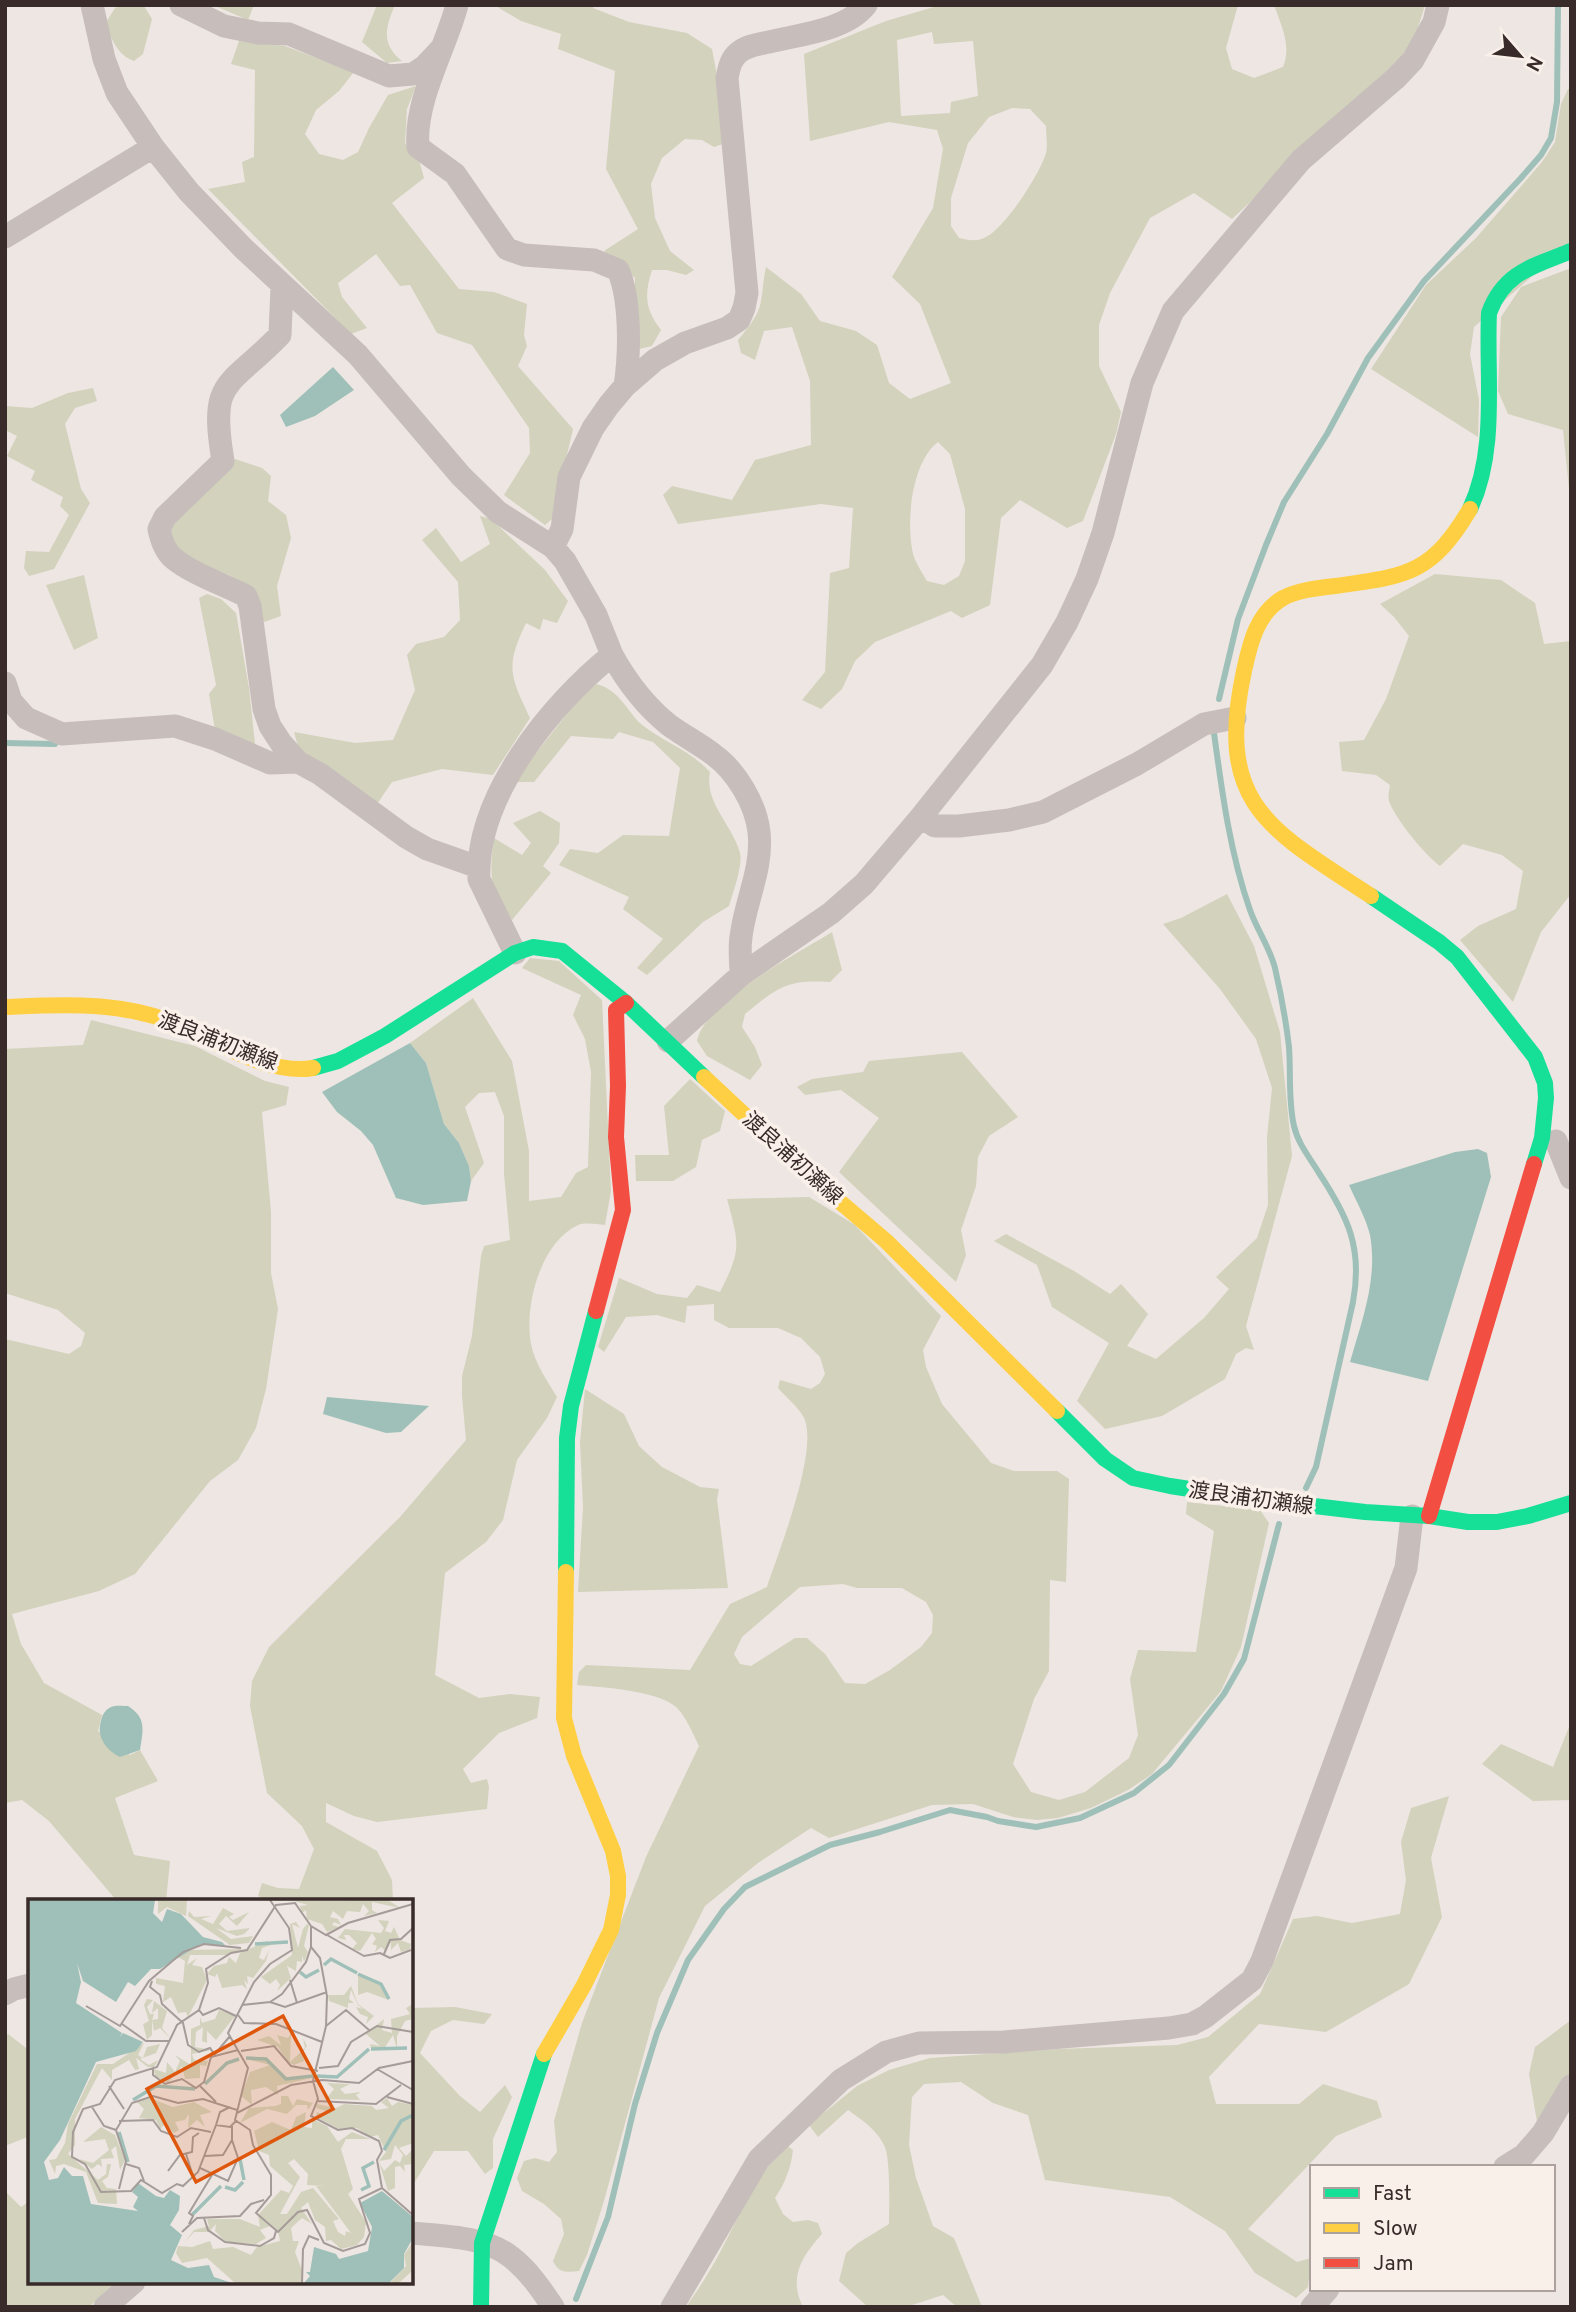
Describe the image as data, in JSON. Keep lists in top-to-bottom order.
{
  "streets": {
    "street": ["渡良浦初瀬線"]
  },
  "legend": ["Fast", "Slow", "Jam"],
  "north": "bottom right"
}
